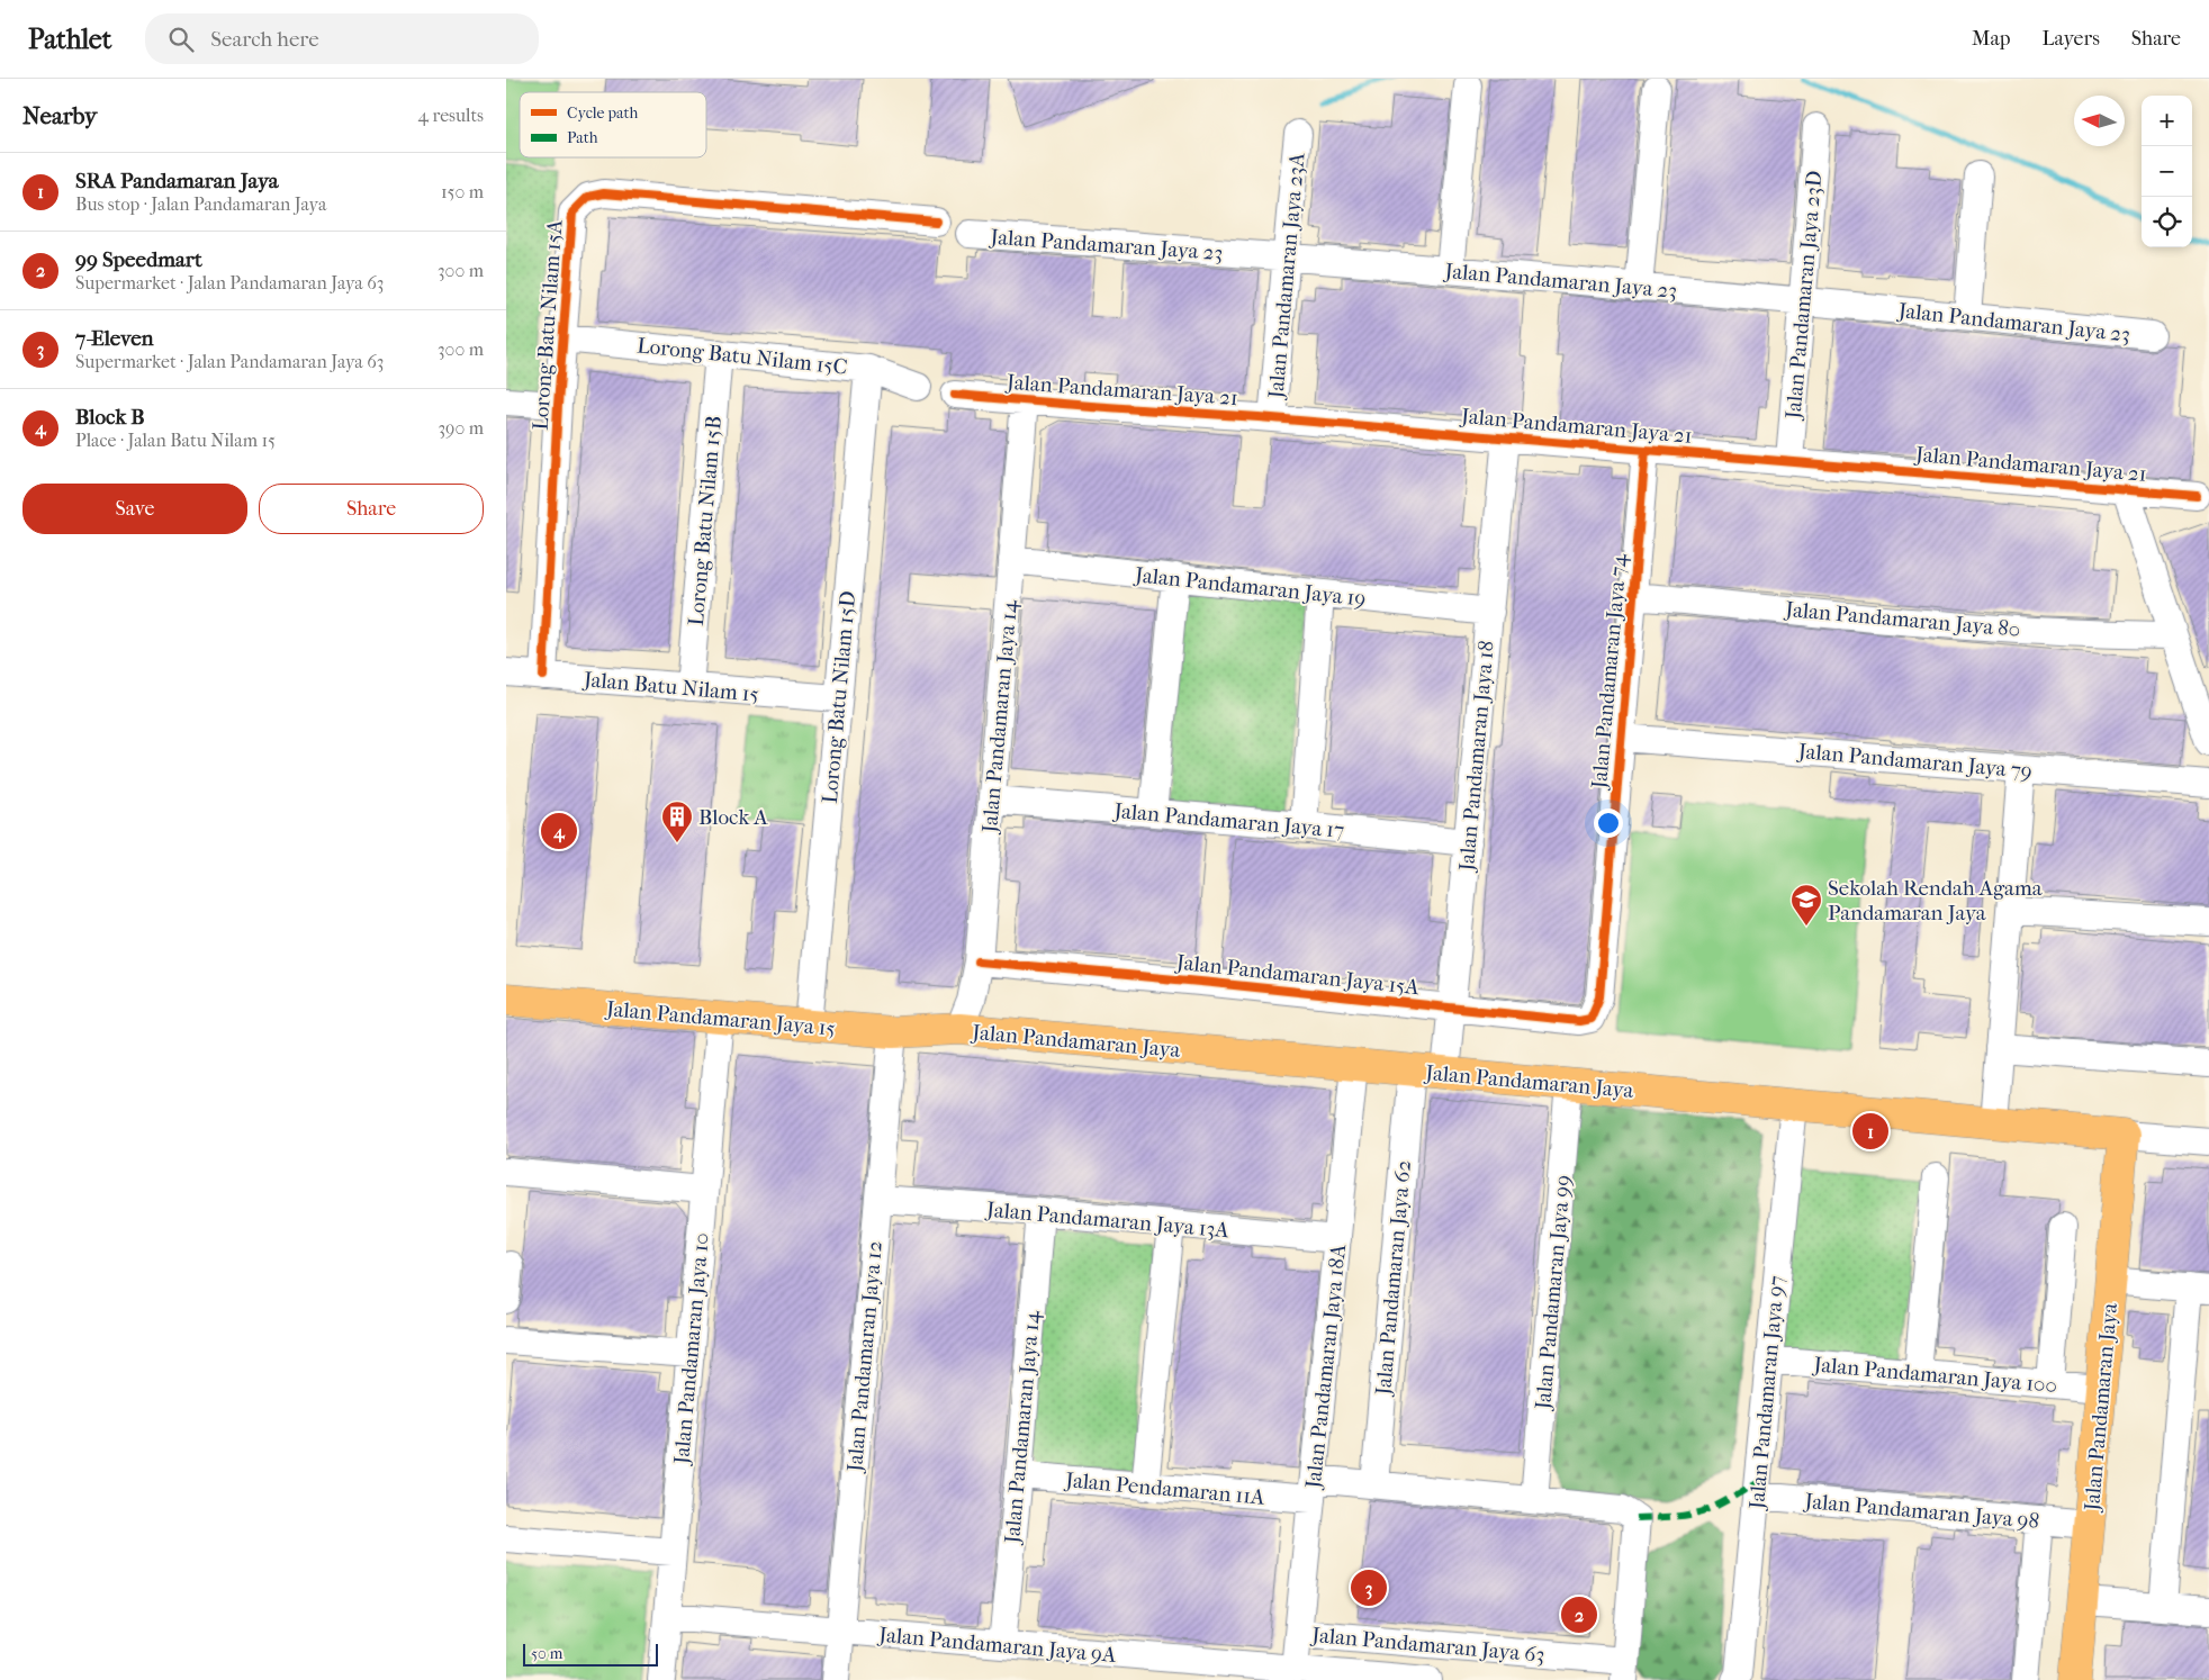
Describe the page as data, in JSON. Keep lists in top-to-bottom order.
{
  "streets": {
    "main road": ["Jalan Pandamaran Jaya 15", "Jalan Pandamaran Jaya"],
    "street": [
      "Jalan Pandamaran Jaya 23",
      "Jalan Pandamaran Jaya 23A",
      "Jalan Pandamaran Jaya 23D",
      "Lorong Batu Nilam 15A",
      "Lorong Batu Nilam 15C",
      "Jalan Pandamaran Jaya 21",
      "Lorong Batu Nilam 15B",
      "Jalan Pandamaran Jaya 19",
      "Jalan Pandamaran Jaya 80",
      "Jalan Pandamaran Jaya 74",
      "Jalan Batu Nilam 15",
      "Lorong Batu Nilam 15D",
      "Jalan Pandamaran Jaya 14",
      "Jalan Pandamaran Jaya 18",
      "Jalan Pandamaran Jaya 79",
      "Jalan Pandamaran Jaya 17",
      "Jalan Pandamaran Jaya 15A",
      "Jalan Pandamaran Jaya 13A",
      "Jalan Pandamaran Jaya 62",
      "Jalan Pandamaran Jaya 99",
      "Jalan Pandamaran Jaya 10",
      "Jalan Pandamaran Jaya 12",
      "Jalan Pandamaran Jaya 18A",
      "Jalan Pandamaran Jaya 100",
      "Jalan Pandamaran Jaya 97",
      "Jalan Pendamaran 11A",
      "Jalan Pandamaran Jaya 98",
      "Jalan Pandamaran Jaya 9A",
      "Jalan Pandamaran Jaya 63"
    ]
  },
  "crossings": [
    ["Jalan Pandamaran Jaya 23", "Jalan Pandamaran Jaya 23A"],
    ["Jalan Pandamaran Jaya 23", "Jalan Pandamaran Jaya 23D"],
    ["Jalan Pandamaran Jaya 23A", "Jalan Pandamaran Jaya 21"],
    ["Jalan Pandamaran Jaya 23D", "Jalan Pandamaran Jaya 21"],
    ["Lorong Batu Nilam 15A", "Lorong Batu Nilam 15C"],
    ["Lorong Batu Nilam 15A", "Jalan Batu Nilam 15"],
    ["Lorong Batu Nilam 15C", "Lorong Batu Nilam 15B"],
    ["Lorong Batu Nilam 15C", "Lorong Batu Nilam 15D"],
    ["Jalan Pandamaran Jaya 21", "Jalan Pandamaran Jaya 74"],
    ["Jalan Pandamaran Jaya 21", "Jalan Pandamaran Jaya 14"],
    ["Jalan Pandamaran Jaya 21", "Jalan Pandamaran Jaya 18"],
    ["Lorong Batu Nilam 15B", "Jalan Batu Nilam 15"],
    ["Jalan Pandamaran Jaya 19", "Jalan Pandamaran Jaya 14"],
    ["Jalan Pandamaran Jaya 19", "Jalan Pandamaran Jaya 18"],
    ["Jalan Pandamaran Jaya 80", "Jalan Pandamaran Jaya 74"],
    ["Jalan Pandamaran Jaya 74", "Jalan Pandamaran Jaya 79"],
    ["Jalan Pandamaran Jaya 74", "Jalan Pandamaran Jaya 15A"],
    ["Jalan Batu Nilam 15", "Lorong Batu Nilam 15D"],
    ["Lorong Batu Nilam 15D", "Jalan Pandamaran Jaya 15"],
    ["Jalan Pandamaran Jaya 14", "Jalan Pandamaran Jaya 17"],
    ["Jalan Pandamaran Jaya 14", "Jalan Pandamaran Jaya 15A"],
    ["Jalan Pandamaran Jaya 14", "Jalan Pandamaran Jaya 15"],
    ["Jalan Pandamaran Jaya 14", "Jalan Pandamaran Jaya"],
    ["Jalan Pandamaran Jaya 14", "Jalan Pandamaran Jaya 13A"],
    ["Jalan Pandamaran Jaya 14", "Jalan Pendamaran 11A"],
    ["Jalan Pandamaran Jaya 14", "Jalan Pandamaran Jaya 9A"],
    ["Jalan Pandamaran Jaya 18", "Jalan Pandamaran Jaya 17"],
    ["Jalan Pandamaran Jaya 18", "Jalan Pandamaran Jaya 15A"],
    ["Jalan Pandamaran Jaya 18", "Jalan Pandamaran Jaya"],
    ["Jalan Pandamaran Jaya 15", "Jalan Pandamaran Jaya"],
    ["Jalan Pandamaran Jaya 15", "Jalan Pandamaran Jaya 10"],
    ["Jalan Pandamaran Jaya 15", "Jalan Pandamaran Jaya 12"],
    ["Jalan Pandamaran Jaya", "Jalan Pandamaran Jaya 62"],
    ["Jalan Pandamaran Jaya", "Jalan Pandamaran Jaya 99"],
    ["Jalan Pandamaran Jaya", "Jalan Pandamaran Jaya 18A"],
    ["Jalan Pandamaran Jaya", "Jalan Pandamaran Jaya 100"],
    ["Jalan Pandamaran Jaya", "Jalan Pandamaran Jaya 97"],
    ["Jalan Pandamaran Jaya", "Jalan Pandamaran Jaya 98"],
    ["Jalan Pandamaran Jaya 13A", "Jalan Pandamaran Jaya 12"],
    ["Jalan Pandamaran Jaya 13A", "Jalan Pandamaran Jaya 18A"],
    ["Jalan Pandamaran Jaya 62", "Jalan Pendamaran 11A"],
    ["Jalan Pandamaran Jaya 99", "Jalan Pendamaran 11A"],
    ["Jalan Pandamaran Jaya 10", "Jalan Pandamaran Jaya 9A"],
    ["Jalan Pandamaran Jaya 12", "Jalan Pandamaran Jaya 9A"],
    ["Jalan Pandamaran Jaya 18A", "Jalan Pendamaran 11A"],
    ["Jalan Pandamaran Jaya 18A", "Jalan Pandamaran Jaya 9A"],
    ["Jalan Pandamaran Jaya 18A", "Jalan Pandamaran Jaya 63"],
    ["Jalan Pandamaran Jaya 100", "Jalan Pandamaran Jaya 97"],
    ["Jalan Pandamaran Jaya 97", "Jalan Pandamaran Jaya 98"],
    ["Jalan Pendamaran 11A", "Jalan Pandamaran Jaya 63"]
  ],
  "places": {
    "building": ["Block A"],
    "school or university": ["Sekolah Rendah Agama Pandamaran Jaya"]
  },
  "legend": ["Cycle path", "Path"],
  "scale_bar": "50 m",
  "north": "left",
  "page": {
    "header": "Pathlet",
    "search": "Search here",
    "nav": ["Map", "Layers", "Share"],
    "heading": ["Nearby", "4 results"],
    "map_buttons": ["+", "−"],
    "list": [
      {
        "mark": "1",
        "name": "SRA Pandamaran Jaya",
        "note": "Bus stop · Jalan Pandamaran Jaya",
        "value": "150 m"
      },
      {
        "mark": "2",
        "name": "99 Speedmart",
        "note": "Supermarket · Jalan Pandamaran Jaya 63",
        "value": "300 m"
      },
      {
        "mark": "3",
        "name": "7-Eleven",
        "note": "Supermarket · Jalan Pandamaran Jaya 63",
        "value": "300 m"
      },
      {
        "mark": "4",
        "name": "Block B",
        "note": "Place · Jalan Batu Nilam 15",
        "value": "390 m"
      }
    ],
    "buttons": ["Save", "Share"],
    "pins": [
      "4",
      "1",
      "3",
      "2"
    ],
    "scale": "50 m"
  }
}
